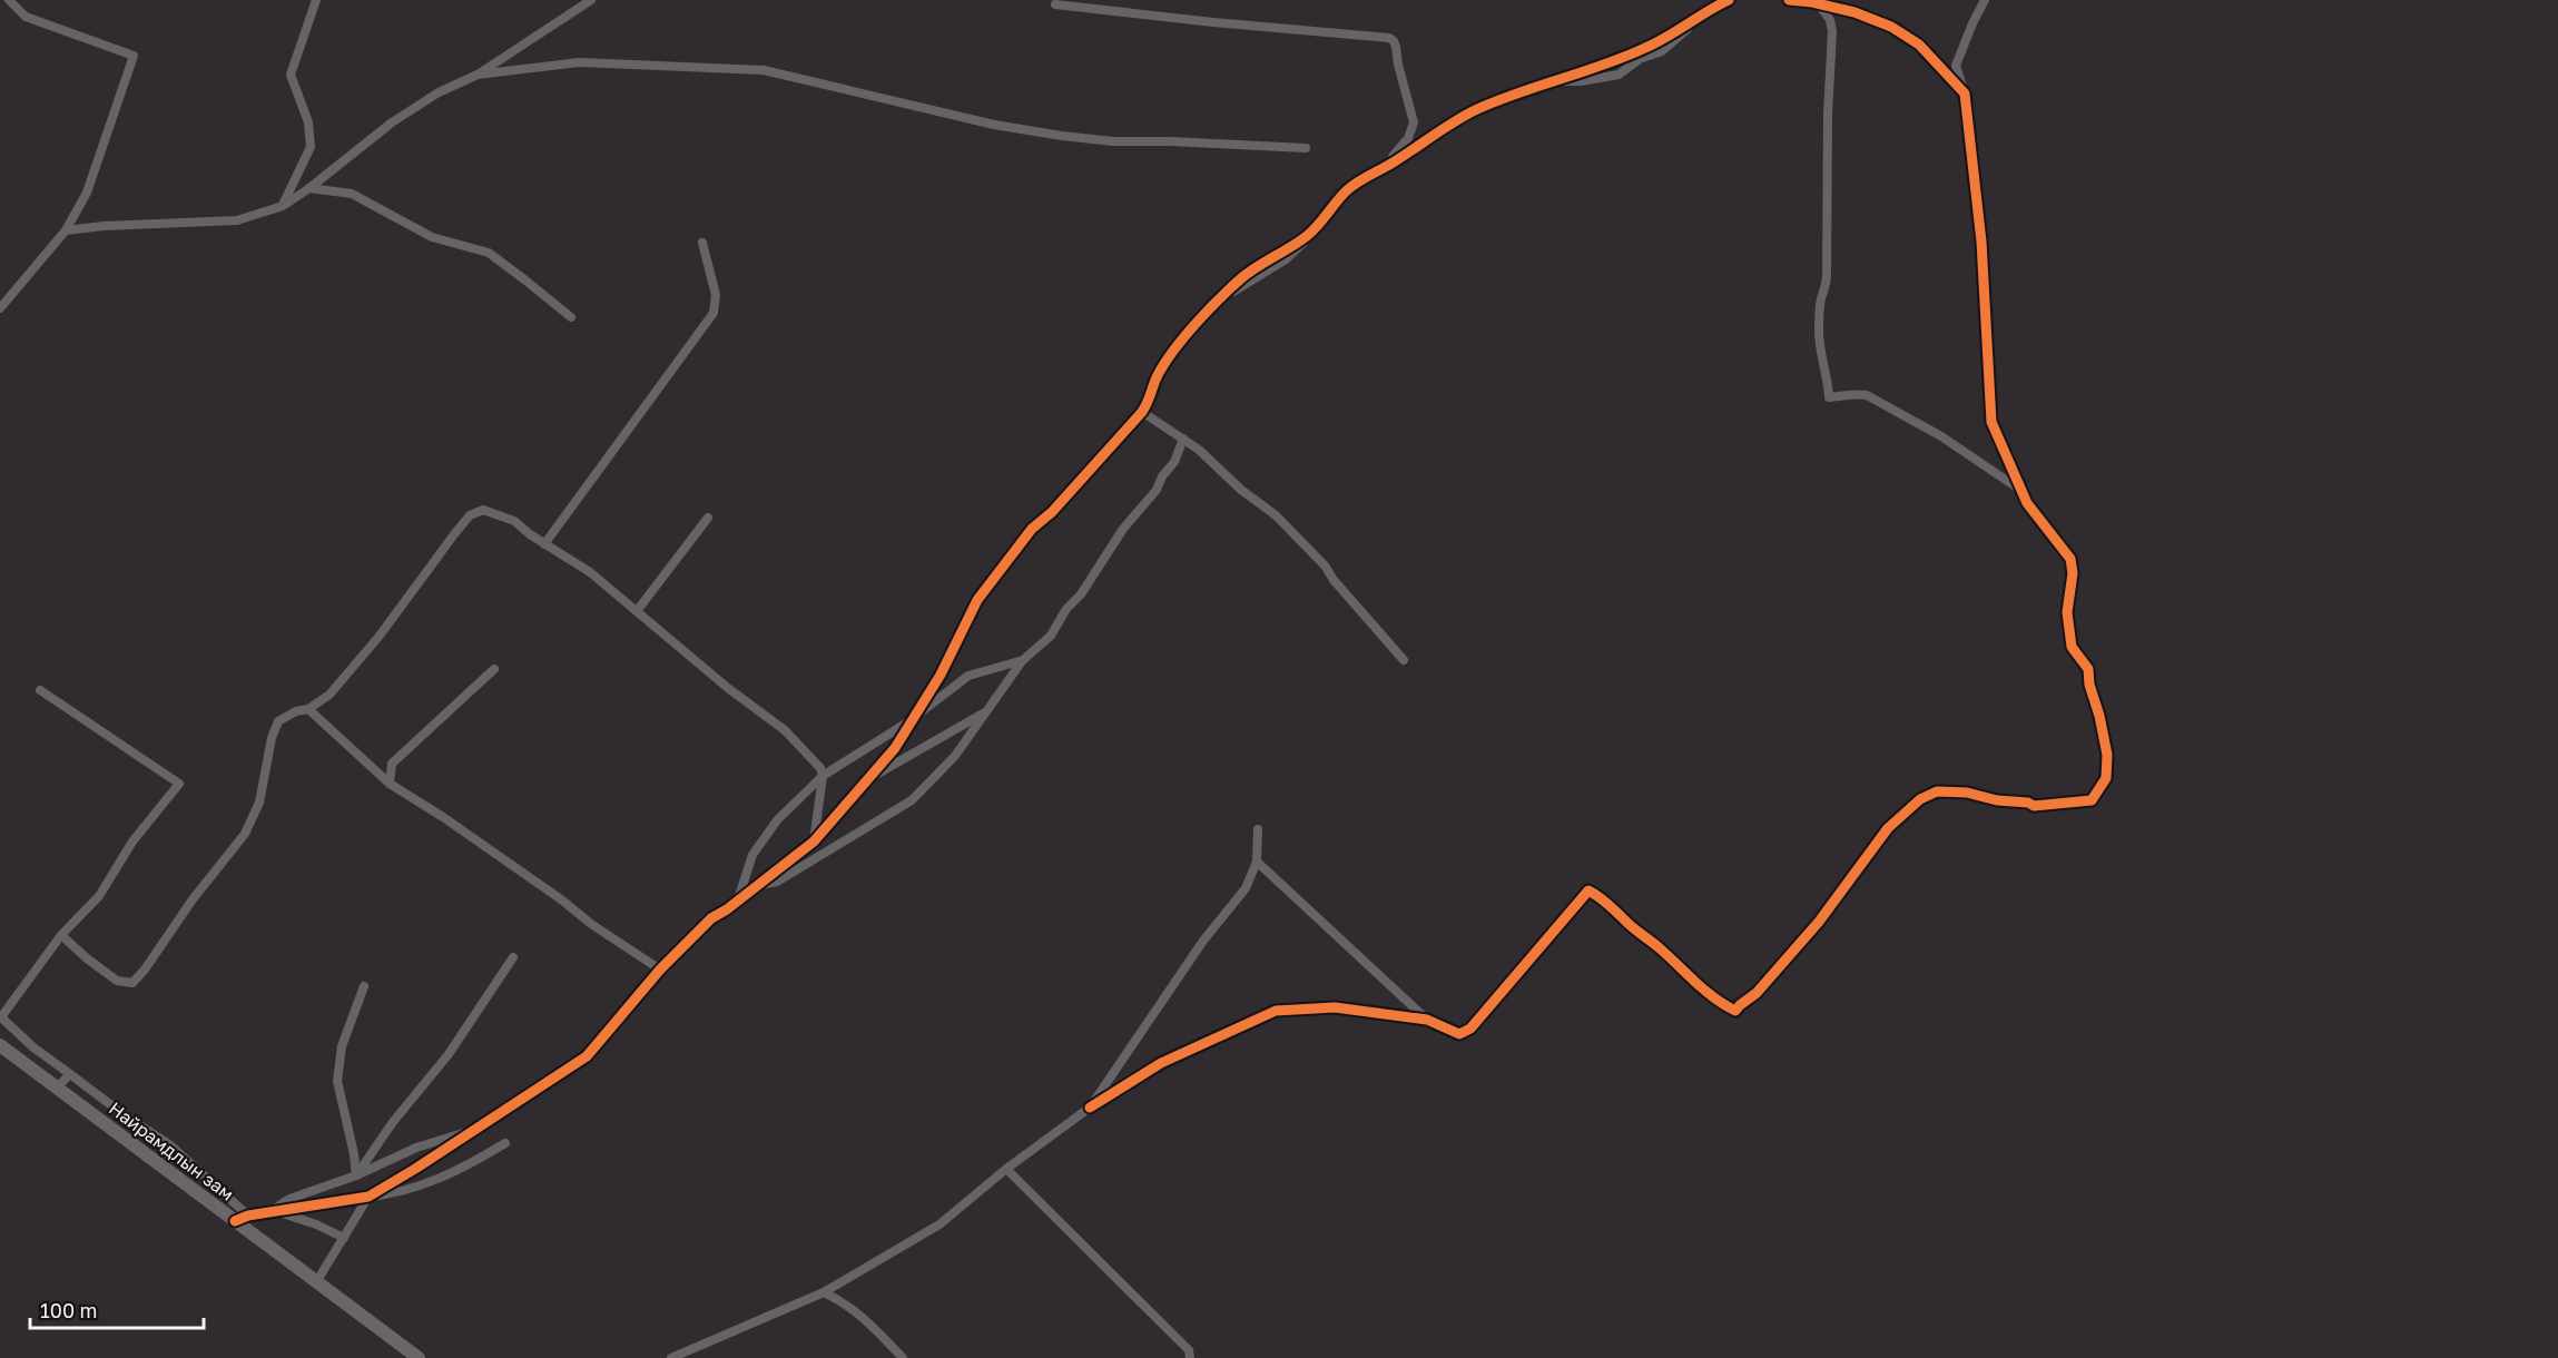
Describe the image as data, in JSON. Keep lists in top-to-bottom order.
{
  "streets": {
    "main road": ["Найрамдлын зам"]
  },
  "scale_bar": "100 m"
}
